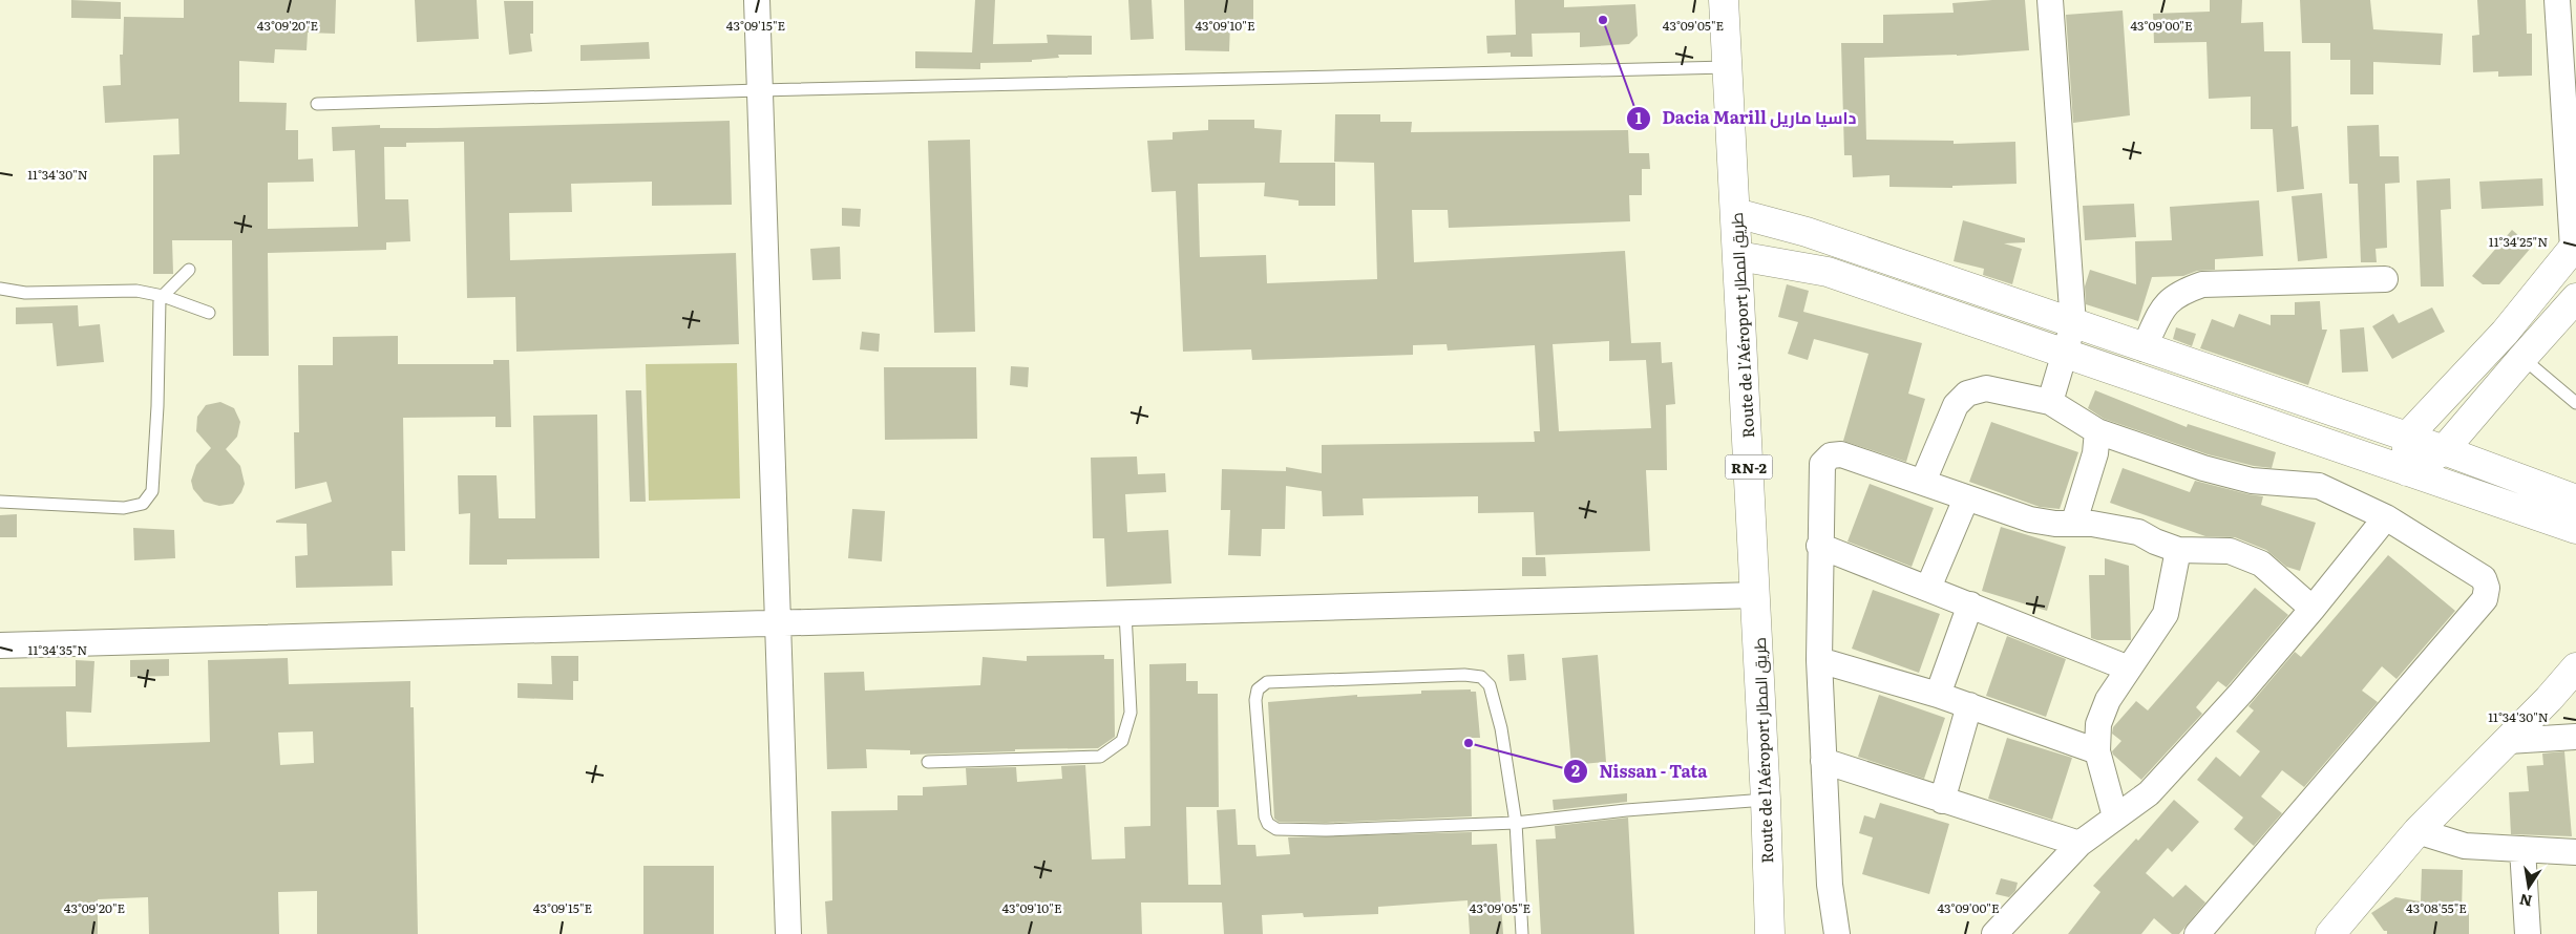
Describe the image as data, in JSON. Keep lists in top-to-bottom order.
{
  "streets": {
    "main road": ["Route de l'Aéroport طريق المطار", "RN-2"]
  },
  "places": ["Dacia Marill داسيا ماريل", "Nissan - Tata"],
  "north": "bottom",
  "coordinates": [
    "43°09'20\"E",
    "43°09'15\"E",
    "43°09'10\"E",
    "43°09'05\"E",
    "43°09'00\"E",
    "11°34'30\"N",
    "11°34'25\"N",
    "11°34'35\"N",
    "43°08'55\"E"
  ]
}
